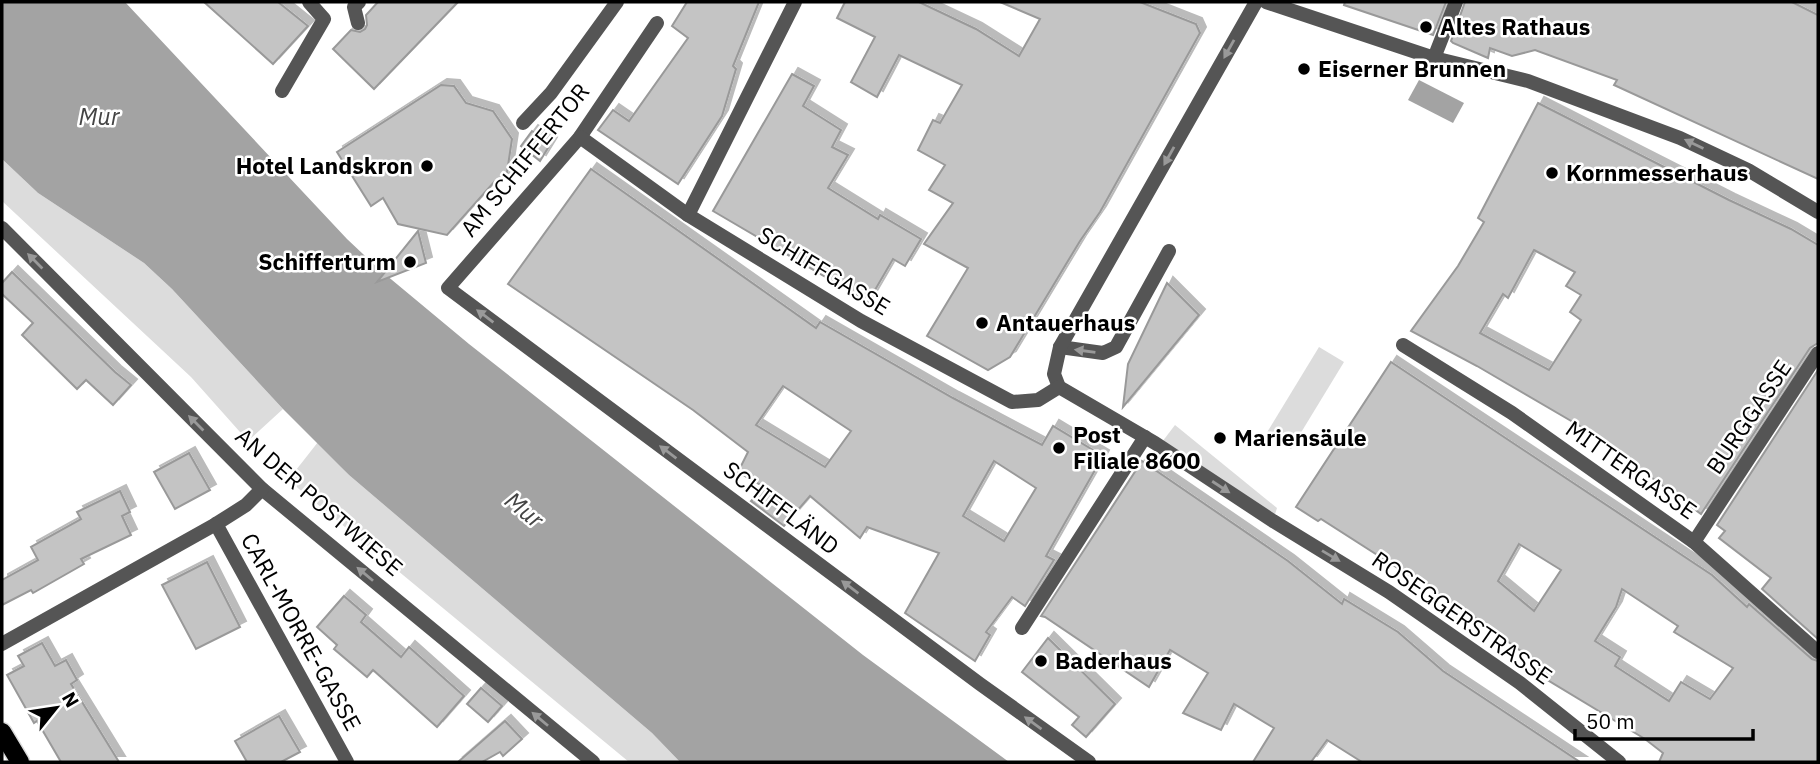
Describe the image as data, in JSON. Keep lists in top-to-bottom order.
{
  "streets": {
    "street": [
      "AM SCHIFFERTOR",
      "SCHIFFGASSE",
      "BURGGASSE",
      "MITTERGASSE",
      "AN DER POSTWIESE",
      "SCHIFFLÄND",
      "ROSEGGERSTRASSE",
      "CARL-MORRE-GASSE"
    ]
  },
  "crossings": [
    ["AM SCHIFFERTOR", "SCHIFFGASSE"],
    ["AM SCHIFFERTOR", "SCHIFFLÄND"],
    ["SCHIFFGASSE", "ROSEGGERSTRASSE"],
    ["BURGGASSE", "MITTERGASSE"]
  ],
  "one_way": ["AN DER POSTWIESE", "SCHIFFLÄND", "ROSEGGERSTRASSE"],
  "water": ["Mur"],
  "places": [
    "Altes Rathaus",
    "Eiserner Brunnen",
    "Hotel Landskron",
    "Kornmesserhaus",
    "Schifferturm",
    "Antauerhaus",
    "Mariensäule",
    "Post Filiale 8600",
    "Baderhaus"
  ],
  "scale_bar": "50 m",
  "north": "top right"
}
